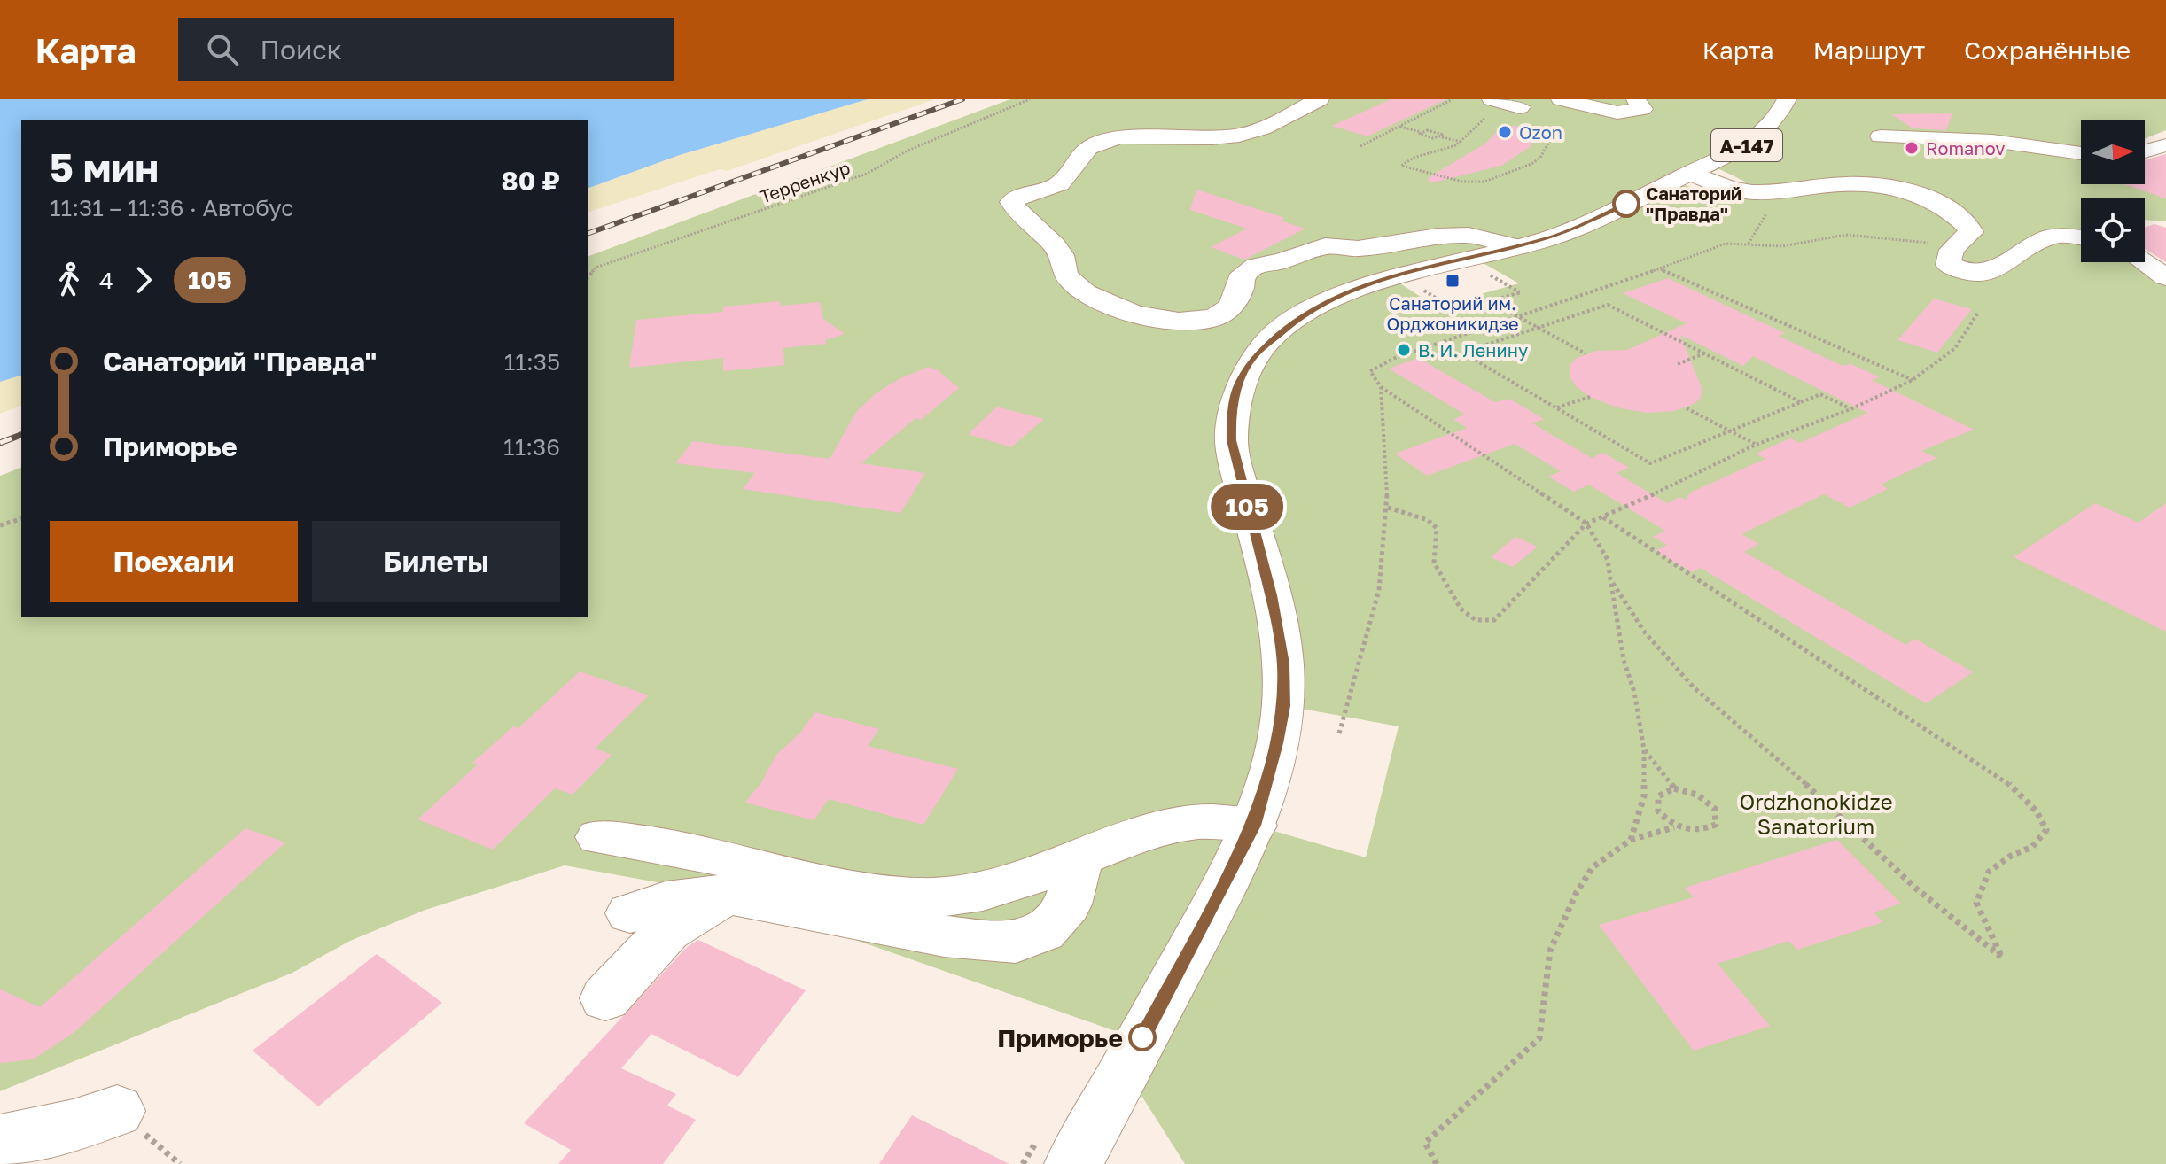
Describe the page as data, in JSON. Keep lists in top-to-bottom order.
{
  "streets": {
    "main road": ["А-147"],
    "path": ["Терренкур"]
  },
  "parks": ["Ordzhonokidze Sanatorium"],
  "places": {
    "other": [
      "Ozon",
      "Romanov",
      "Санаторий \"Правда\"",
      "В. И. Ленину",
      "Приморье"
    ],
    "transit": ["Санаторий им. Орджоникидзе"]
  },
  "lines": ["bus line 105"],
  "north": "right",
  "page": {
    "header": "Карта",
    "search": "Поиск",
    "nav": ["Карта", "Маршрут", "Сохранённые"],
    "on_map": "105",
    "heading": ["5 мин", "11:31 – 11:36 · Автобус", "80 ₽"],
    "legs": ["4", "105"],
    "list": [
      {
        "name": "Санаторий \"Правда\"",
        "value": "11:35"
      },
      {
        "name": "Приморье",
        "value": "11:36"
      }
    ],
    "buttons": ["Поехали", "Билеты"]
  }
}
